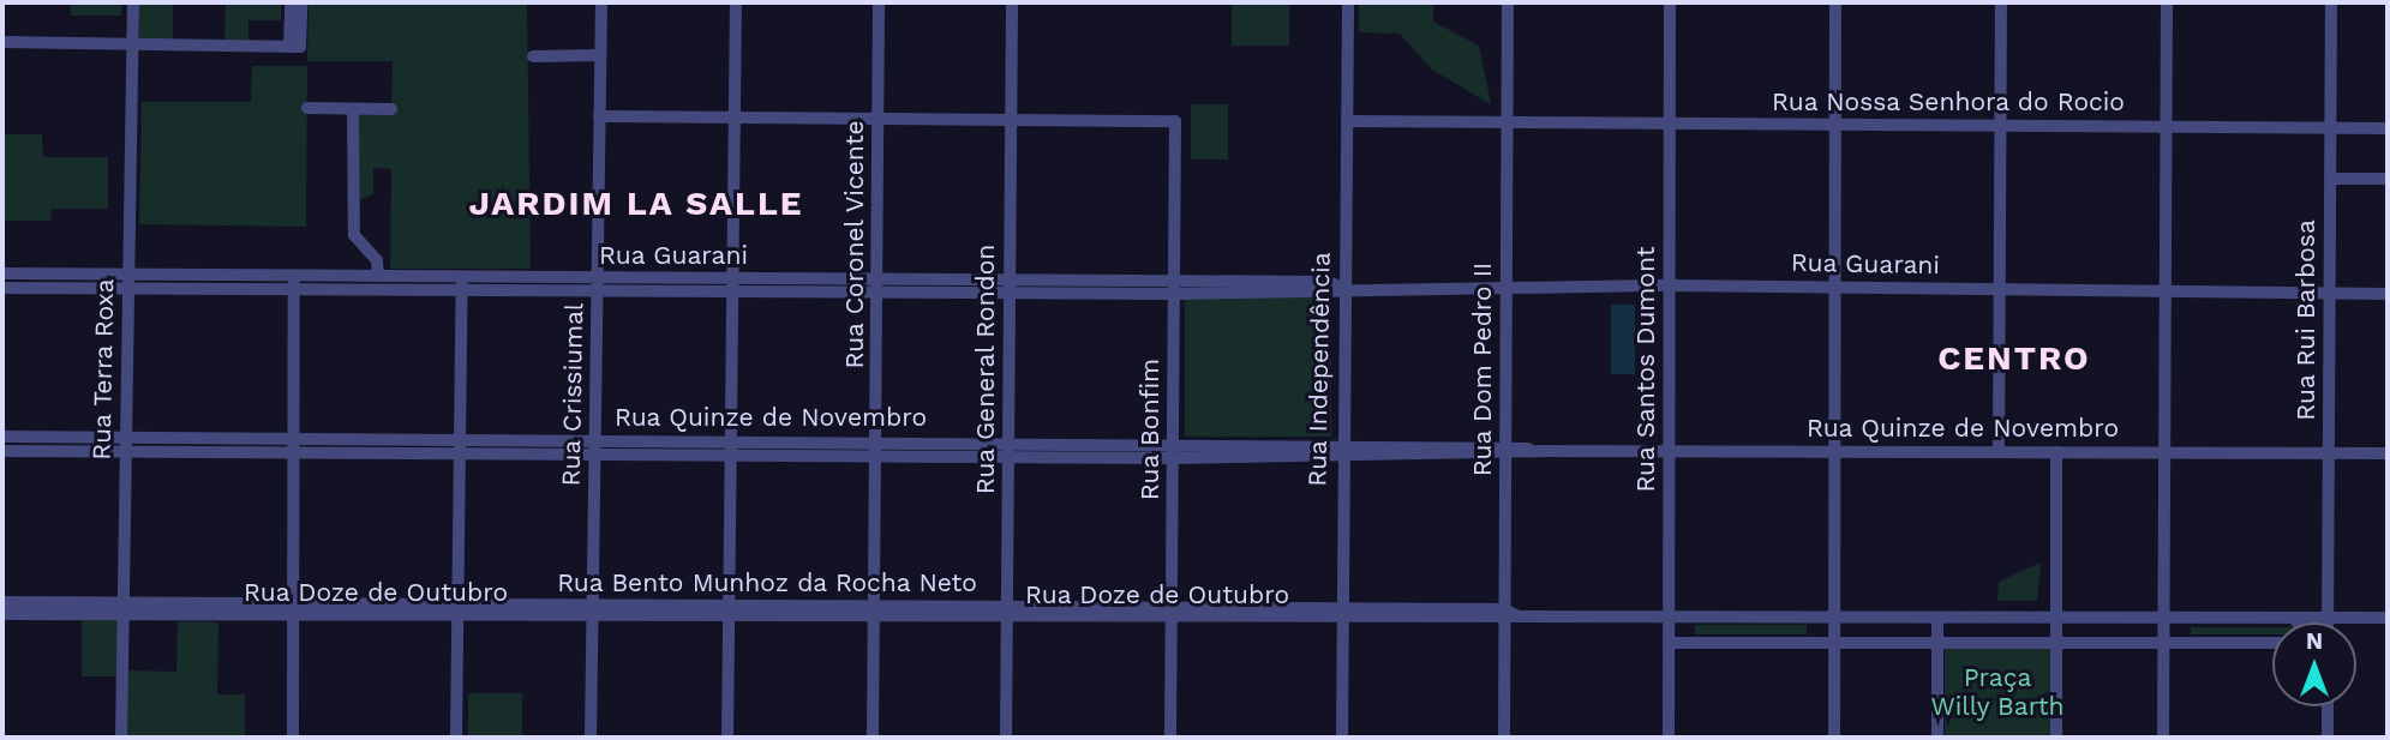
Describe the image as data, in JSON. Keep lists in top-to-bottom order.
{
  "streets": {
    "street": [
      "Rua Nossa Senhora do Rocio",
      "Rua Coronel Vicente",
      "Rua Guarani",
      "Rua Rui Barbosa",
      "Rua Terra Roxa",
      "Rua General Rondon",
      "Rua Independência",
      "Rua Dom Pedro II",
      "Rua Santos Dumont",
      "Rua Crissiumal",
      "Rua Quinze de Novembro",
      "Rua Bonfim",
      "Rua Bento Munhoz da Rocha Neto"
    ]
  },
  "crossings": [
    ["Rua Nossa Senhora do Rocio", "Rua Rui Barbosa"],
    ["Rua Nossa Senhora do Rocio", "Rua Independência"],
    ["Rua Nossa Senhora do Rocio", "Rua Dom Pedro II"],
    ["Rua Nossa Senhora do Rocio", "Rua Santos Dumont"],
    ["Rua Coronel Vicente", "Rua Guarani"],
    ["Rua Coronel Vicente", "Rua Quinze de Novembro"],
    ["Rua Coronel Vicente", "Rua Bento Munhoz da Rocha Neto"],
    ["Rua Guarani", "Rua Rui Barbosa"],
    ["Rua Guarani", "Rua Terra Roxa"],
    ["Rua Guarani", "Rua General Rondon"],
    ["Rua Guarani", "Rua Independência"],
    ["Rua Guarani", "Rua Dom Pedro II"],
    ["Rua Guarani", "Rua Santos Dumont"],
    ["Rua Guarani", "Rua Crissiumal"],
    ["Rua Guarani", "Rua Bonfim"],
    ["Rua Rui Barbosa", "Rua Quinze de Novembro"],
    ["Rua Terra Roxa", "Rua Quinze de Novembro"],
    ["Rua Terra Roxa", "Rua Bento Munhoz da Rocha Neto"],
    ["Rua General Rondon", "Rua Quinze de Novembro"],
    ["Rua General Rondon", "Rua Bonfim"],
    ["Rua General Rondon", "Rua Bento Munhoz da Rocha Neto"],
    ["Rua Independência", "Rua Quinze de Novembro"],
    ["Rua Independência", "Rua Bento Munhoz da Rocha Neto"],
    ["Rua Dom Pedro II", "Rua Quinze de Novembro"],
    ["Rua Santos Dumont", "Rua Quinze de Novembro"],
    ["Rua Crissiumal", "Rua Quinze de Novembro"],
    ["Rua Crissiumal", "Rua Bento Munhoz da Rocha Neto"],
    ["Rua Quinze de Novembro", "Rua Bonfim"],
    ["Rua Bonfim", "Rua Bento Munhoz da Rocha Neto"]
  ],
  "districts": ["JARDIM LA SALLE", "CENTRO"],
  "parks": ["Praça Willy Barth"],
  "north": "top"
}
